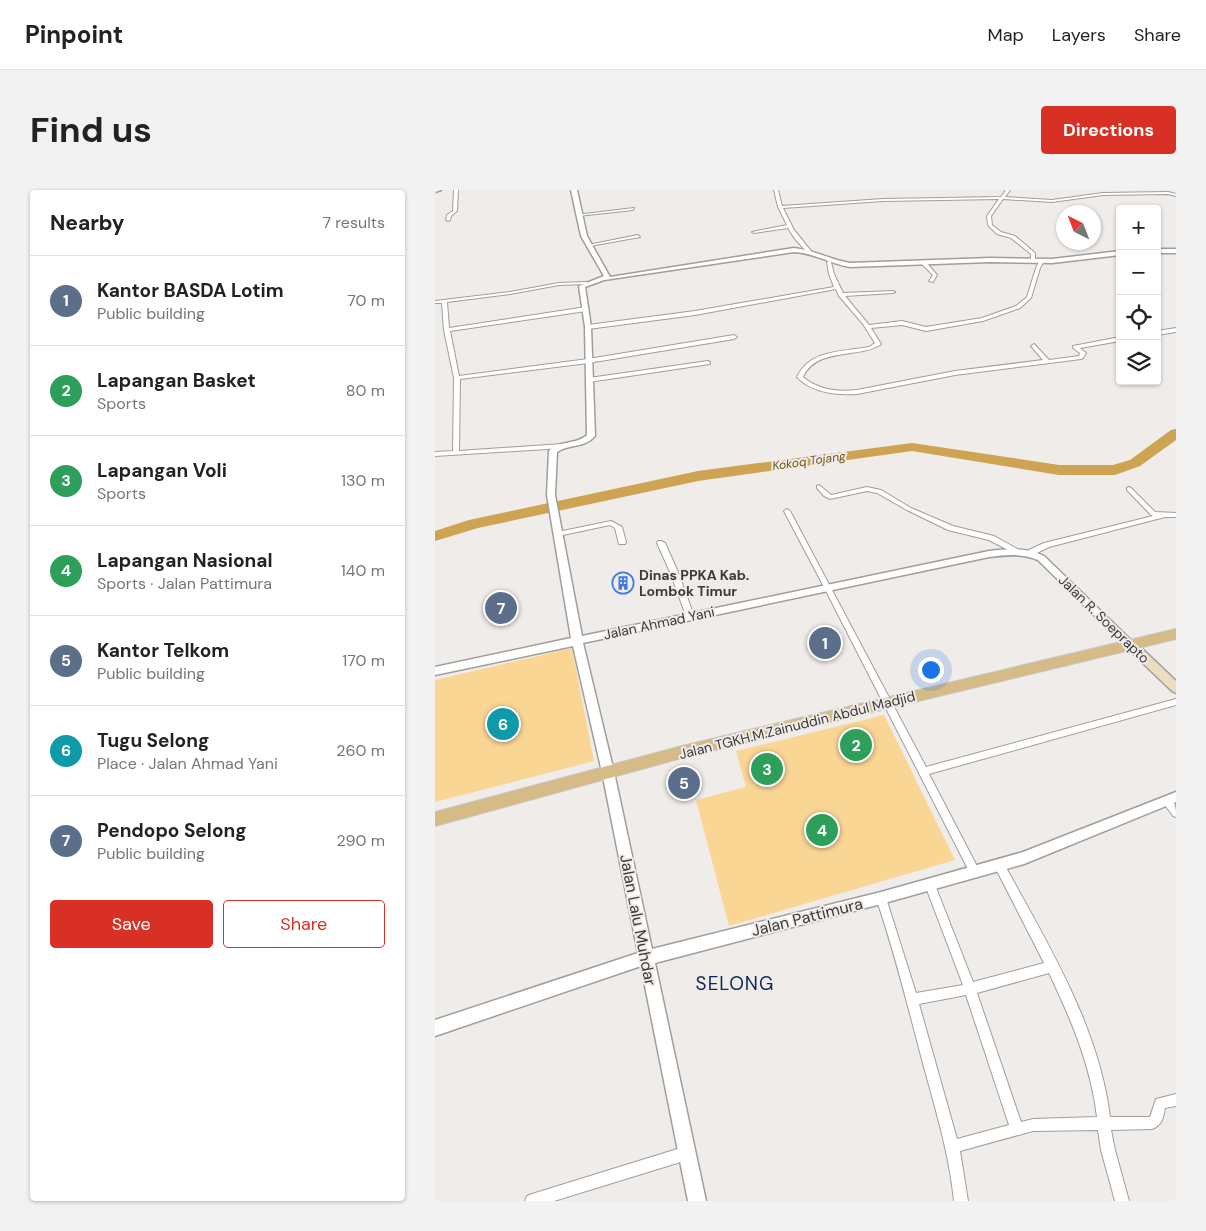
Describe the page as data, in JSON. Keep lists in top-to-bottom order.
{
  "streets": {
    "main road": ["Jalan R. Soeprapto", "Jalan TGKH.M.Zainuddin Abdul Madjid"],
    "street": ["Jalan Ahmad Yani", "Jalan Pattimura", "Jalan Lalu Muhdar"]
  },
  "crossings": [
    ["Jalan R. Soeprapto", "Jalan Ahmad Yani"],
    ["Jalan R. Soeprapto", "Jalan TGKH.M.Zainuddin Abdul Madjid"],
    ["Jalan Ahmad Yani", "Jalan Lalu Muhdar"],
    ["Jalan TGKH.M.Zainuddin Abdul Madjid", "Jalan Lalu Muhdar"],
    ["Jalan Pattimura", "Jalan Lalu Muhdar"]
  ],
  "districts": ["SELONG"],
  "water": ["Kokoq Tojang"],
  "places": {
    "building": ["Dinas PPKA Kab. Lombok Timur"]
  },
  "north": "top left",
  "page": {
    "header": "Pinpoint",
    "nav": ["Map", "Layers", "Share"],
    "buttons": [
      "Directions",
      ["Save", "Share"]
    ],
    "title": "Find us",
    "heading": ["Nearby", "7 results"],
    "map_buttons": ["+", "−"],
    "list": [
      {
        "mark": "1",
        "name": "Kantor BASDA Lotim",
        "note": "Public building",
        "value": "70 m"
      },
      {
        "mark": "2",
        "name": "Lapangan Basket",
        "note": "Sports",
        "value": "80 m"
      },
      {
        "mark": "3",
        "name": "Lapangan Voli",
        "note": "Sports",
        "value": "130 m"
      },
      {
        "mark": "4",
        "name": "Lapangan Nasional",
        "note": "Sports · Jalan Pattimura",
        "value": "140 m"
      },
      {
        "mark": "5",
        "name": "Kantor Telkom",
        "note": "Public building",
        "value": "170 m"
      },
      {
        "mark": "6",
        "name": "Tugu Selong",
        "note": "Place · Jalan Ahmad Yani",
        "value": "260 m"
      },
      {
        "mark": "7",
        "name": "Pendopo Selong",
        "note": "Public building",
        "value": "290 m"
      }
    ],
    "pins": [
      "7",
      "1",
      "6",
      "2",
      "3",
      "5",
      "4"
    ]
  }
}
